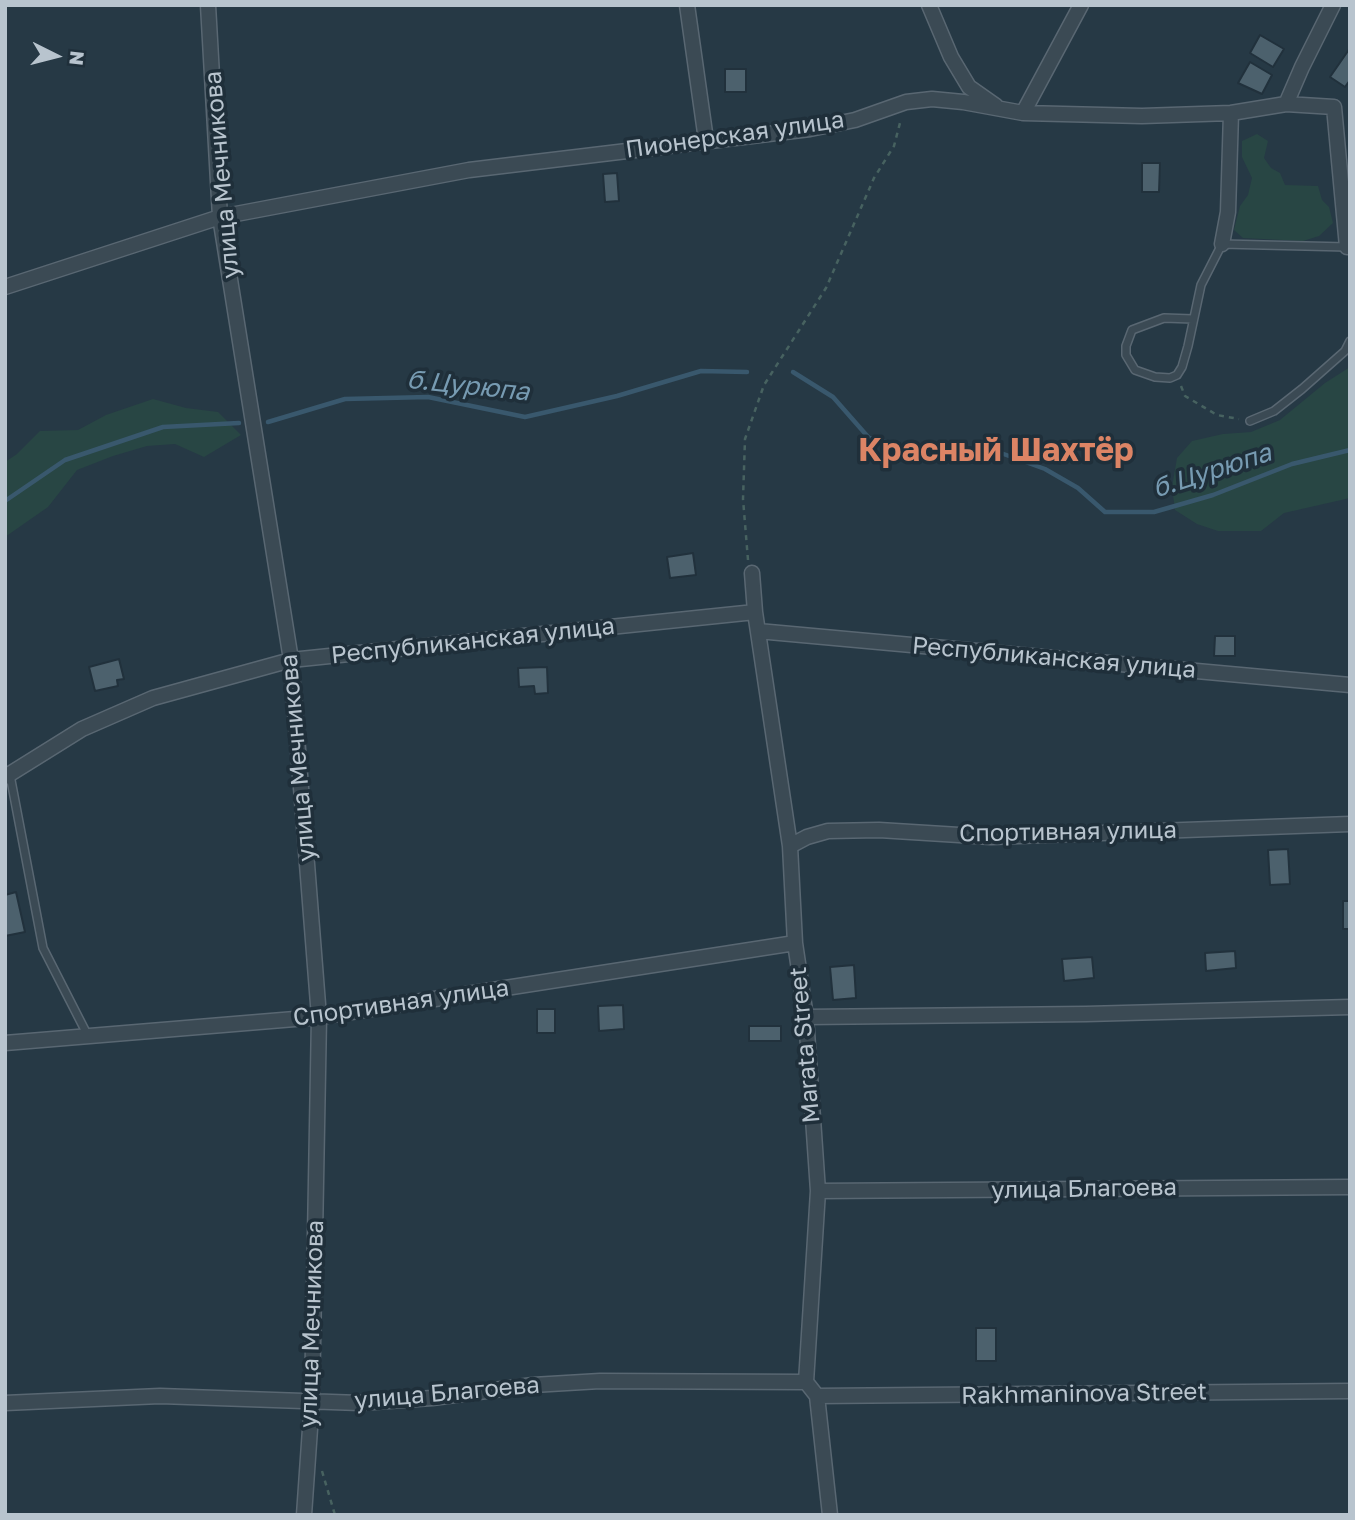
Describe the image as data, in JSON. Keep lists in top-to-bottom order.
{
  "streets": {
    "street": [
      "Пионерская улица",
      "улица Мечникова",
      "Республиканская улица",
      "Спортивная улица",
      "Marata Street",
      "улица Благоева",
      "Rakhmaninova Street"
    ]
  },
  "crossings": [
    ["Пионерская улица", "улица Мечникова"],
    ["улица Мечникова", "Республиканская улица"],
    ["улица Мечникова", "Спортивная улица"],
    ["улица Мечникова", "улица Благоева"],
    ["Республиканская улица", "Marata Street"],
    ["Спортивная улица", "Marata Street"],
    ["Marata Street", "улица Благоева"]
  ],
  "districts": ["Красный Шахтёр"],
  "water": ["б.Цурюпа"],
  "north": "right"
}
